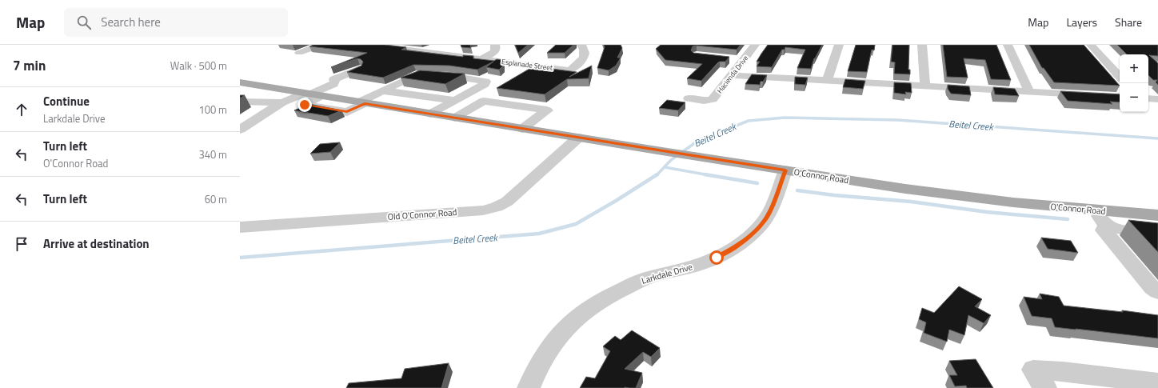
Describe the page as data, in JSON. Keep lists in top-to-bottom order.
{
  "streets": {
    "main road": ["O'Connor Road"],
    "street": [
      "Esplanade Street",
      "Hacienda Drive",
      "Old O'Connor Road",
      "Larkdale Drive"
    ]
  },
  "crossings": [
    ["O'Connor Road", "Old O'Connor Road"],
    ["O'Connor Road", "Larkdale Drive"]
  ],
  "water": ["Beitel Creek"],
  "page": {
    "header": "Map",
    "search": "Search here",
    "nav": ["Map", "Layers", "Share"],
    "heading": ["7 min", "Walk · 500 m"],
    "map_buttons": ["+", "−"],
    "list": [
      ["Continue", "Larkdale Drive", "100 m"],
      ["Turn left", "O'Connor Road", "340 m"],
      ["Turn left", "60 m"],
      "Arrive at destination"
    ]
  }
}
